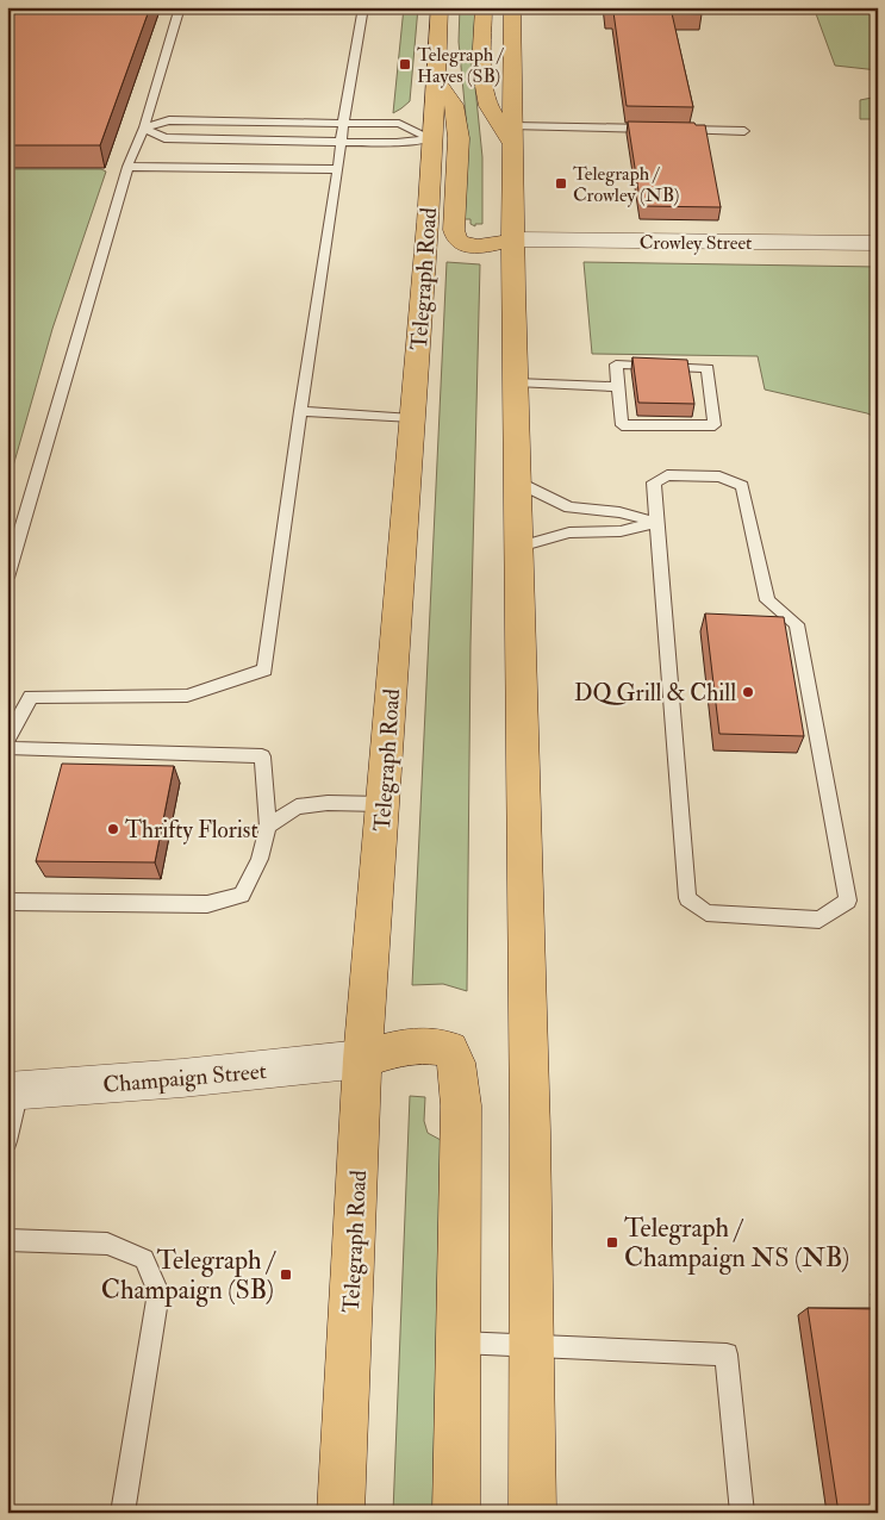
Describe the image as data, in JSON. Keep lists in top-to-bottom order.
{
  "streets": {
    "main road": ["Telegraph Road"],
    "street": ["Crowley Street", "Champaign Street"]
  },
  "crossings": [
    ["Telegraph Road", "Champaign Street"]
  ],
  "places": {
    "transit": [
      "Telegraph / Hayes (SB)",
      "Telegraph / Crowley (NB)",
      "Telegraph / Champaign NS (NB)",
      "Telegraph / Champaign (SB)"
    ],
    "other": ["DQ Grill & Chill", "Thrifty Florist"]
  }
}
